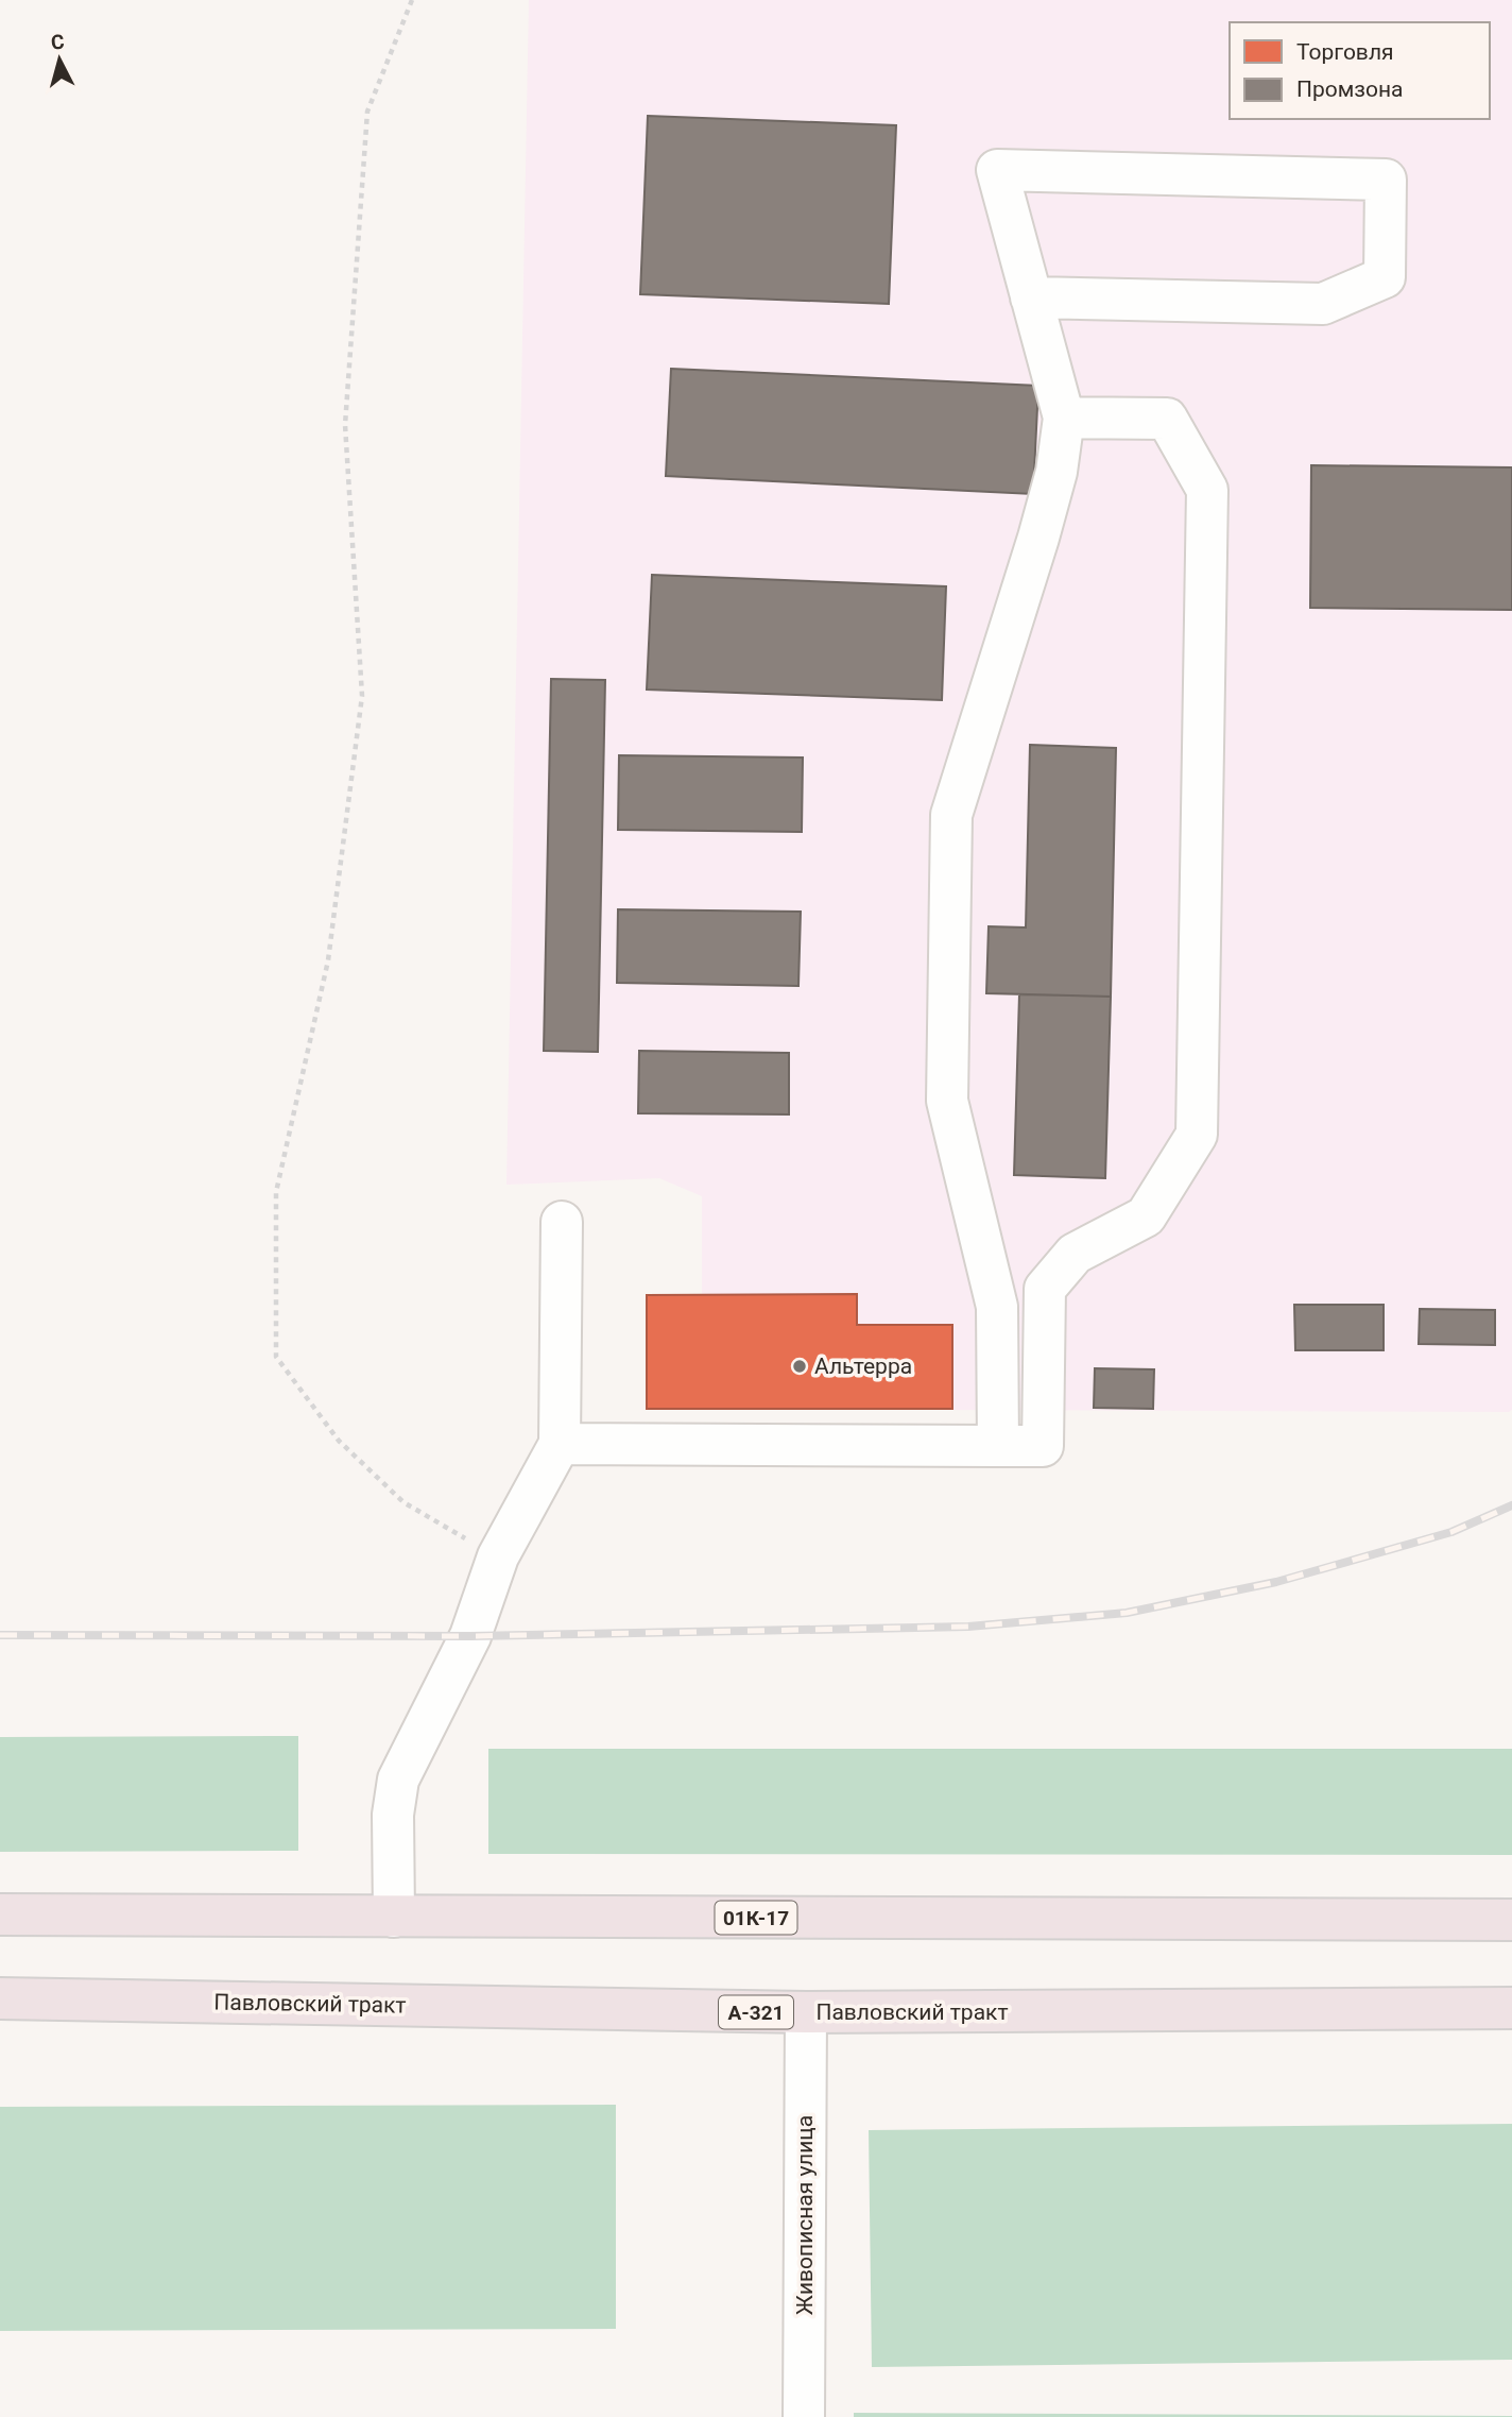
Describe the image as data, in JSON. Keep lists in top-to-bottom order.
{
  "streets": {
    "highway": ["01К-17", "Павловский тракт", "А-321"],
    "street": ["Живописная улица"]
  },
  "crossings": [
    ["Павловский тракт", "Живописная улица"]
  ],
  "places": ["Альтерра"],
  "legend": ["Торговля", "Промзона"],
  "north": "top"
}
